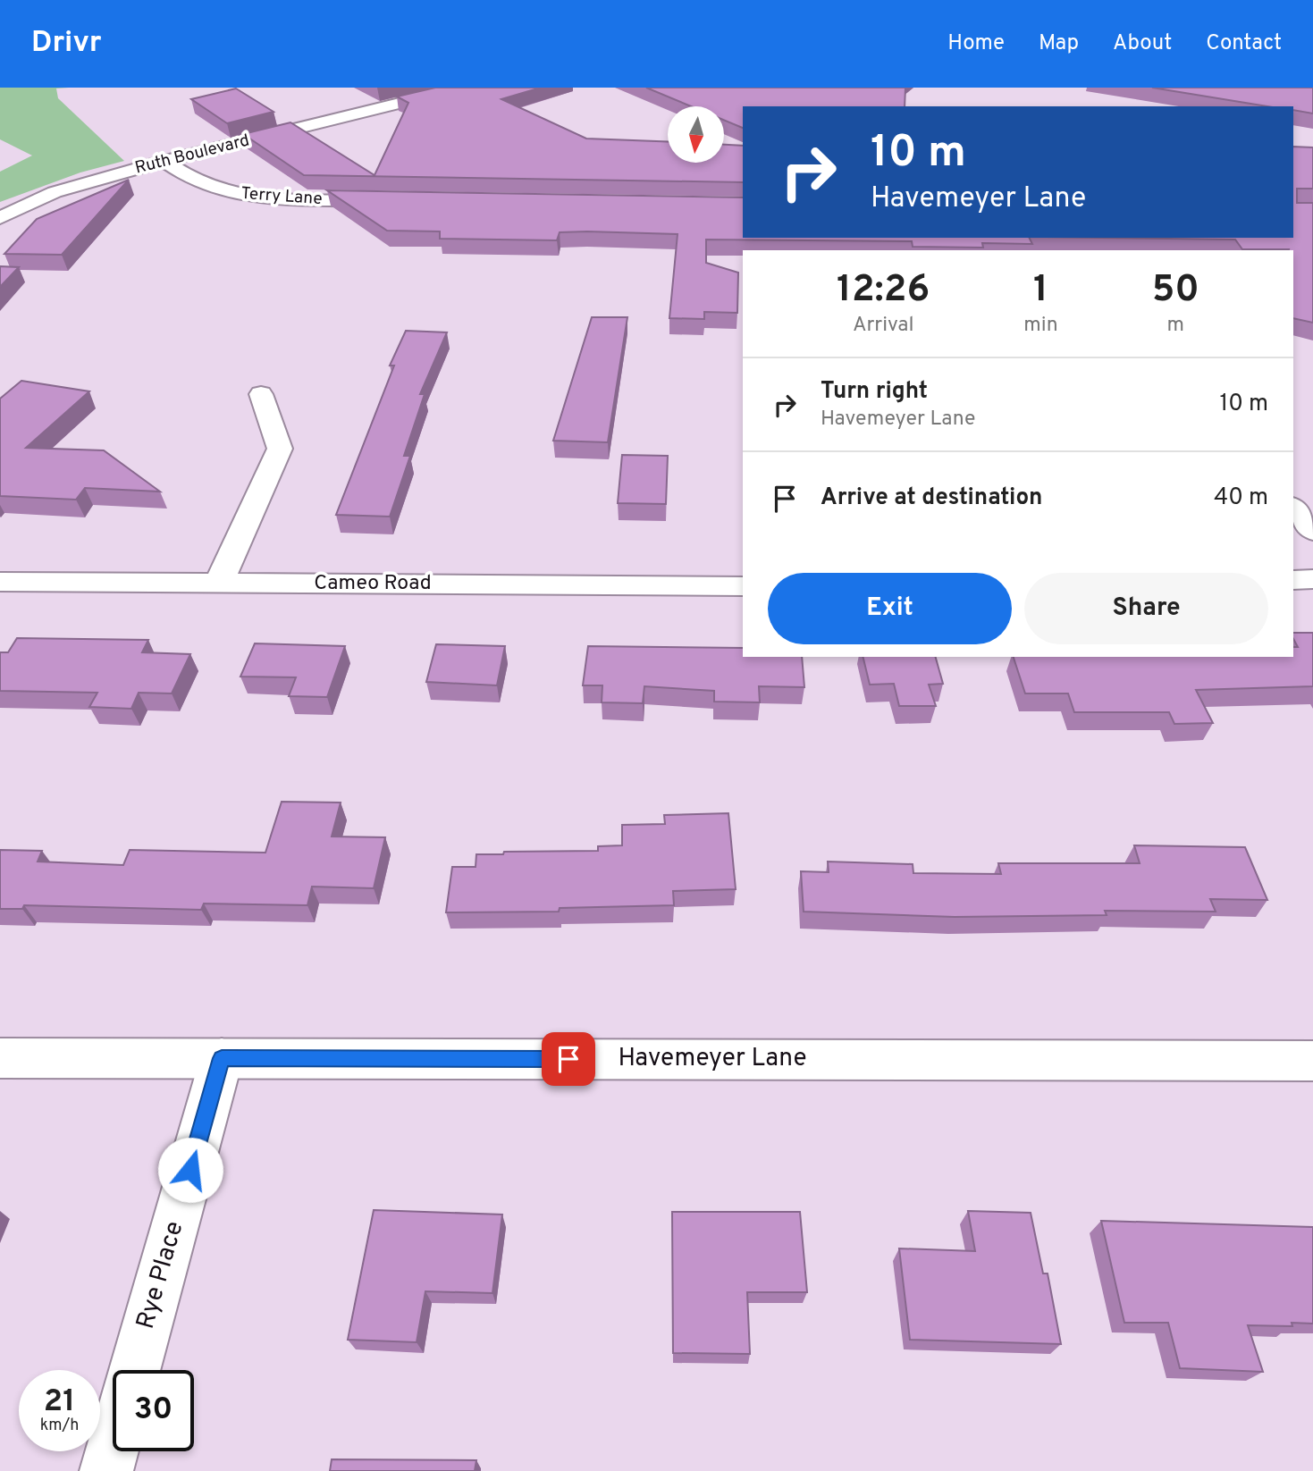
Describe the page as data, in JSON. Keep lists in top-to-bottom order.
{
  "streets": {
    "street": [
      "Ruth Boulevard",
      "Terry Lane",
      "Cameo Road",
      "Havemeyer Lane",
      "Rye Place"
    ]
  },
  "crossings": [
    ["Ruth Boulevard", "Terry Lane"],
    ["Havemeyer Lane", "Rye Place"]
  ],
  "north": "bottom",
  "page": {
    "header": "Drivr",
    "nav": [
      "Home",
      "Map",
      "About",
      "Contact"
    ],
    "turn": ["10 m", "Havemeyer Lane"],
    "eta": [
      "12:26",
      "Arrival",
      "1",
      "min",
      "50",
      "m"
    ],
    "list": [
      {
        "name": "Turn right",
        "note": "Havemeyer Lane",
        "value": "10 m"
      },
      {
        "name": "Arrive at destination",
        "value": "40 m"
      }
    ],
    "buttons": ["Exit", "Share"],
    "speed": "21 km/h",
    "limit": "30"
  }
}
